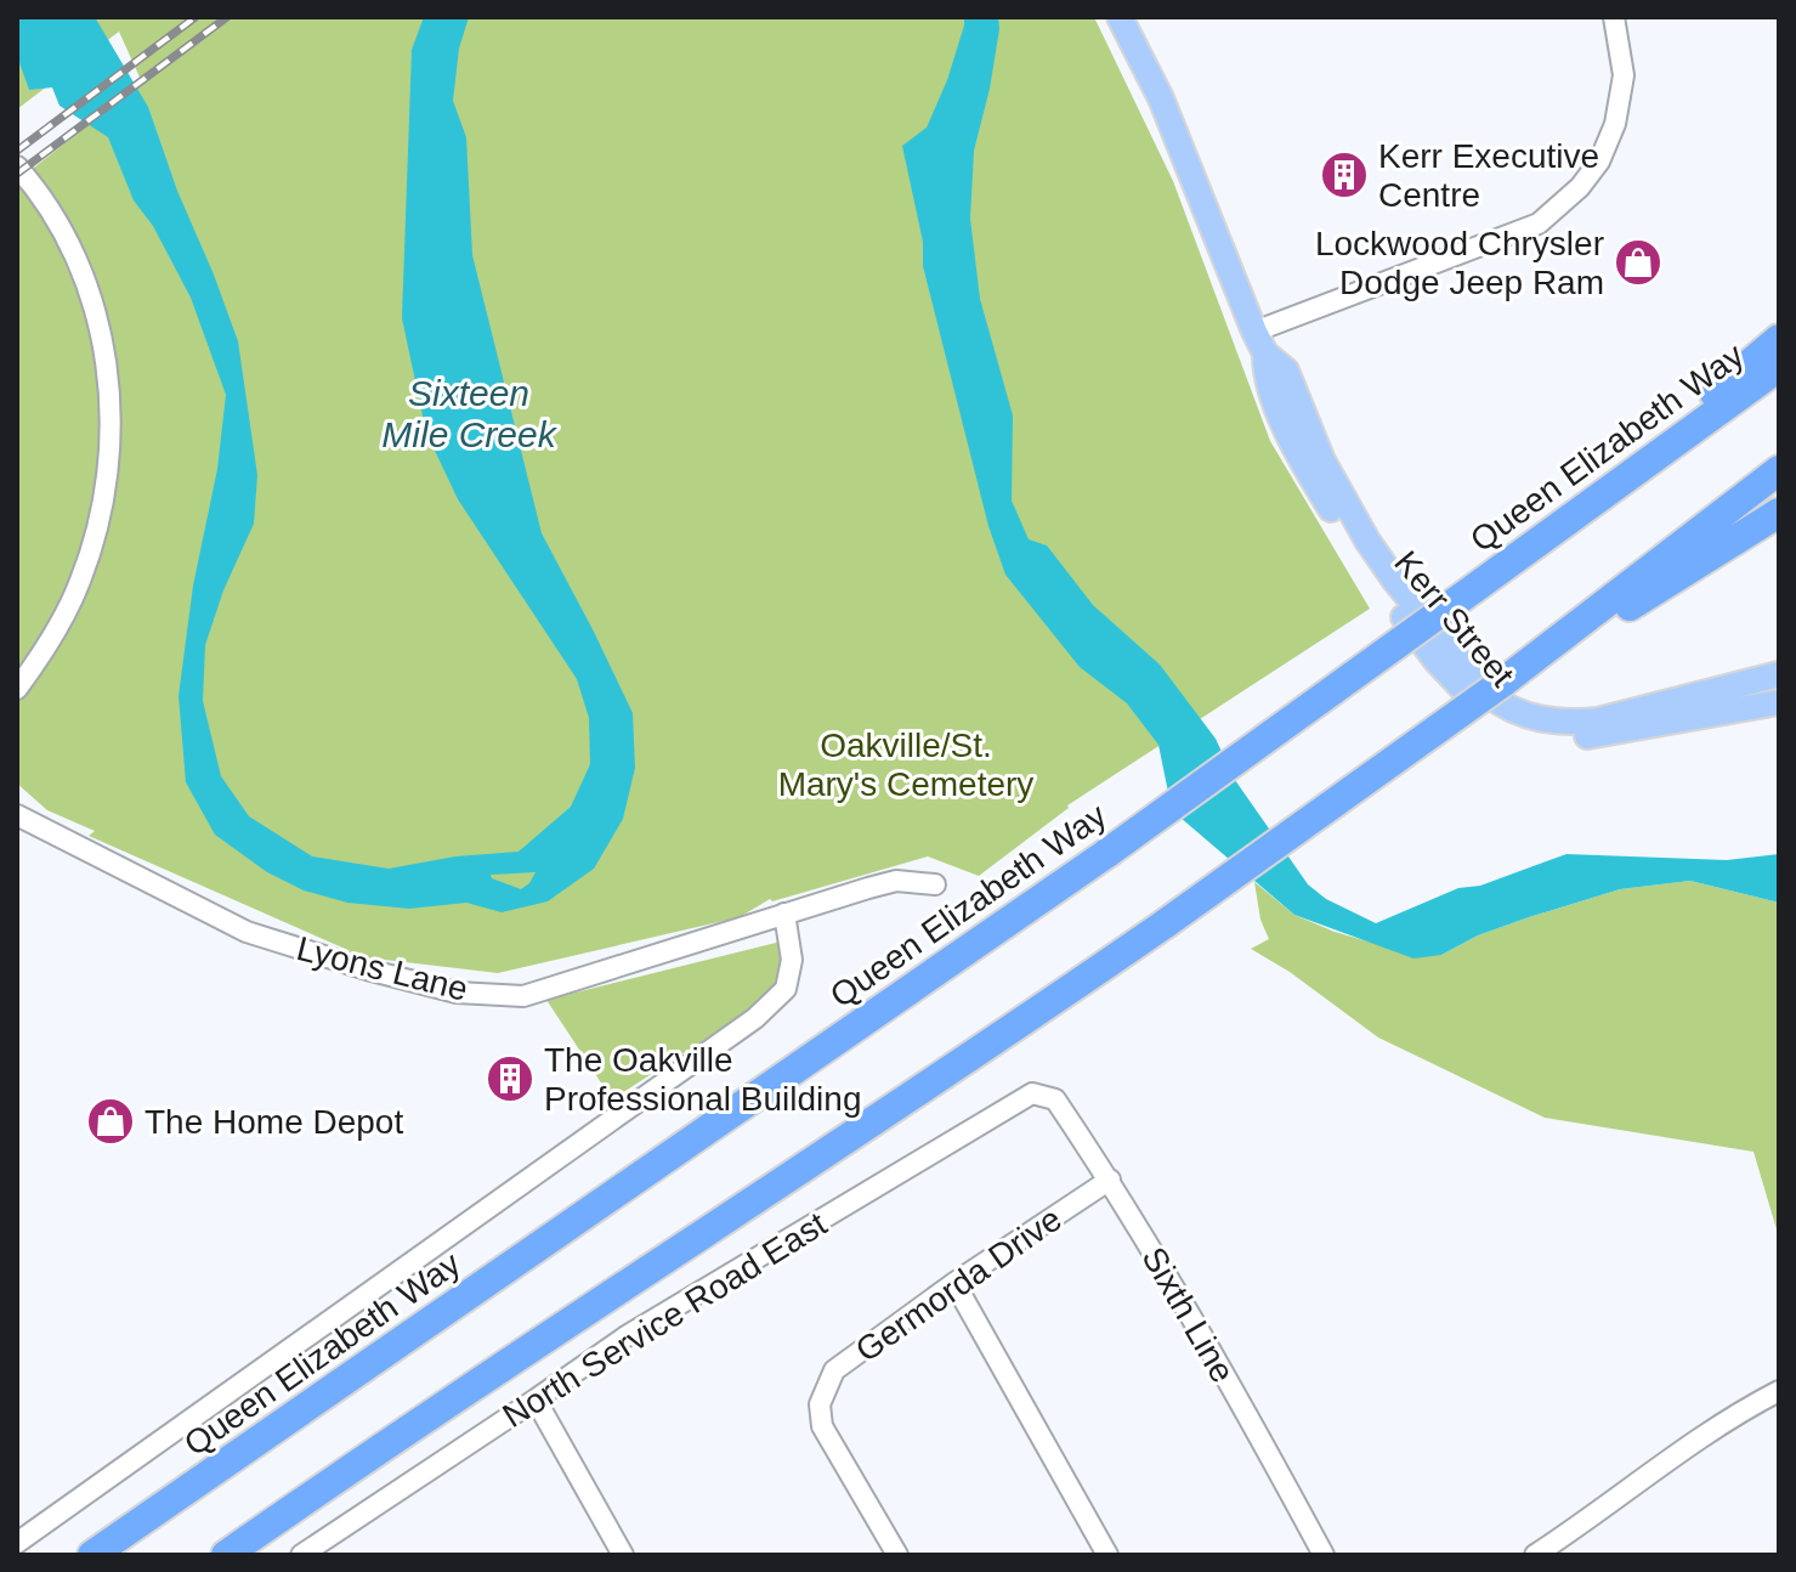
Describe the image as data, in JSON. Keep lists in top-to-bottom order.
{
  "streets": {
    "highway": ["Queen Elizabeth Way"],
    "main road": ["Kerr Street"],
    "street": [
      "Lyons Lane",
      "Germorda Drive",
      "Sixth Line",
      "North Service Road East"
    ]
  },
  "crossings": [
    ["Germorda Drive", "Sixth Line"],
    ["Sixth Line", "North Service Road East"]
  ],
  "water": ["Sixteen Mile Creek"],
  "parks": ["Oakville/St. Mary's Cemetery"],
  "places": {
    "building": ["Kerr Executive Centre", "The Oakville Professional Building"],
    "shop": ["Lockwood Chrysler Dodge Jeep Ram", "The Home Depot"]
  }
}
